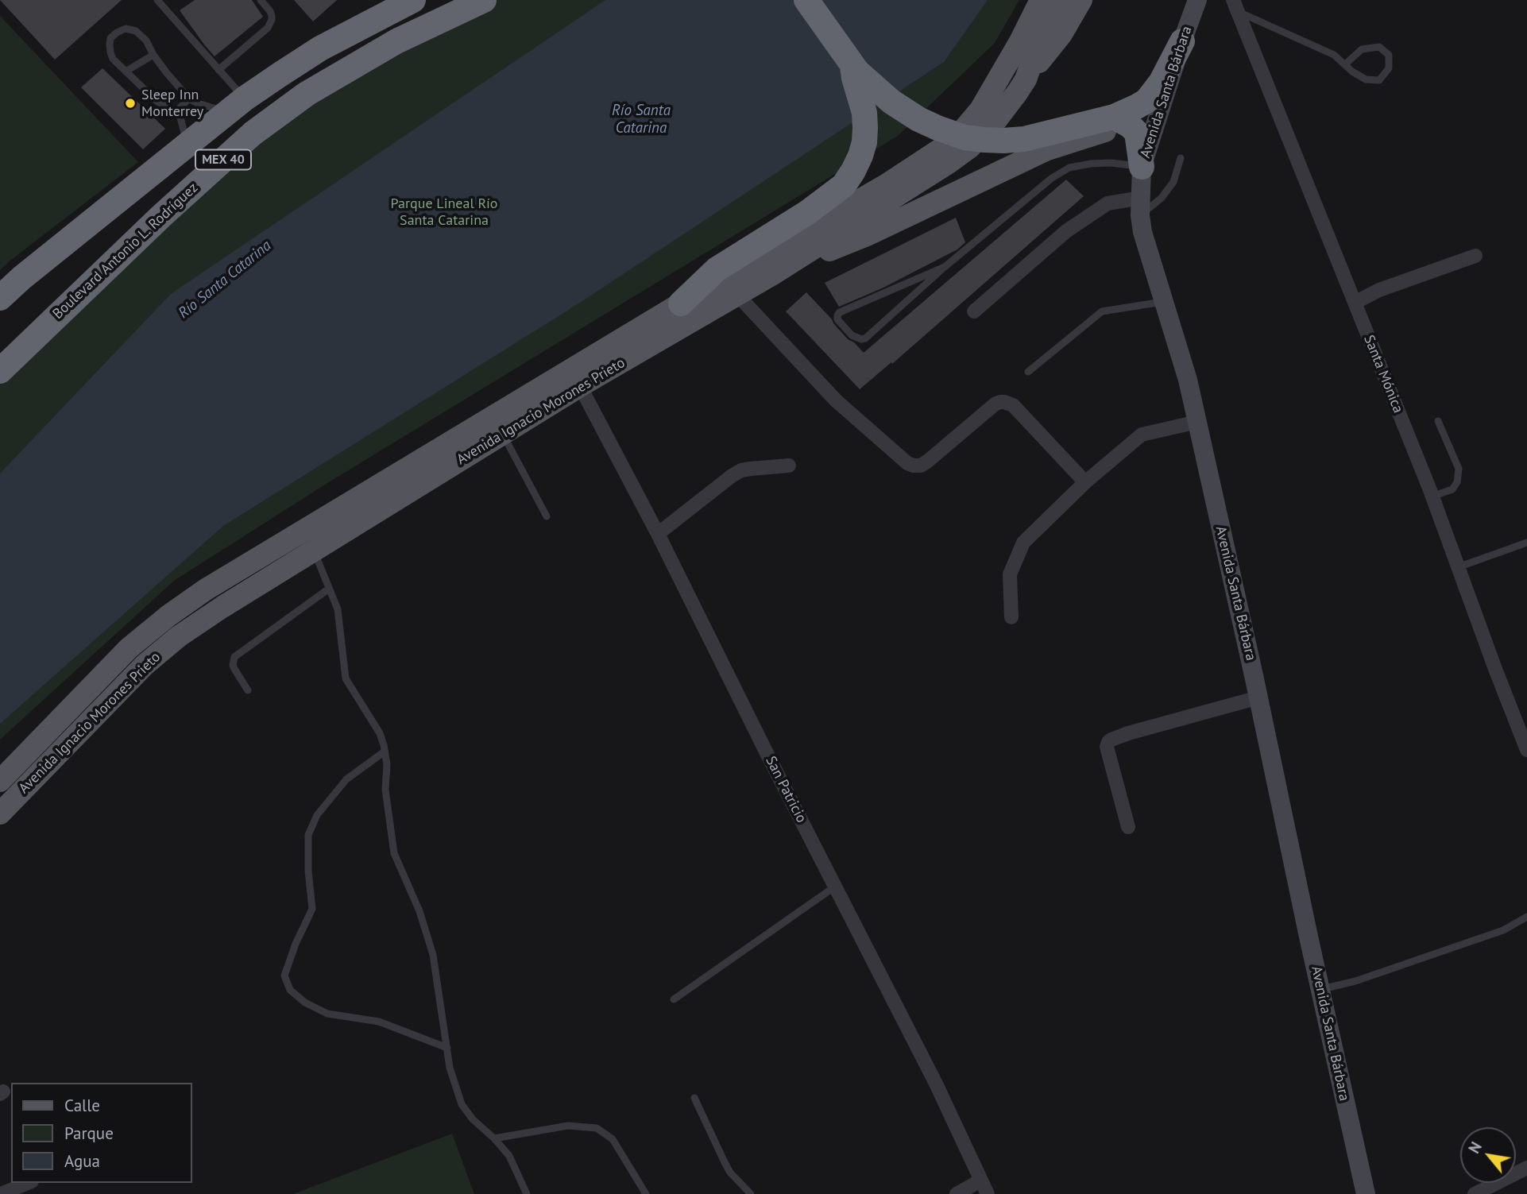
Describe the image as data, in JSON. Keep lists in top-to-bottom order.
{
  "streets": {
    "highway": ["MEX 40", "Boulevard Antonio L. Rodríguez"],
    "main road": ["Avenida Ignacio Morones Prieto"],
    "street": ["Avenida Santa Bárbara", "Santa Mónica", "San Patricio"]
  },
  "crossings": [
    ["Avenida Ignacio Morones Prieto", "San Patricio"]
  ],
  "water": ["Río Santa Catarina"],
  "parks": ["Parque Lineal Río Santa Catarina"],
  "places": ["Sleep Inn Monterrey"],
  "legend": ["Calle", "Parque", "Agua"],
  "north": "top left"
}
